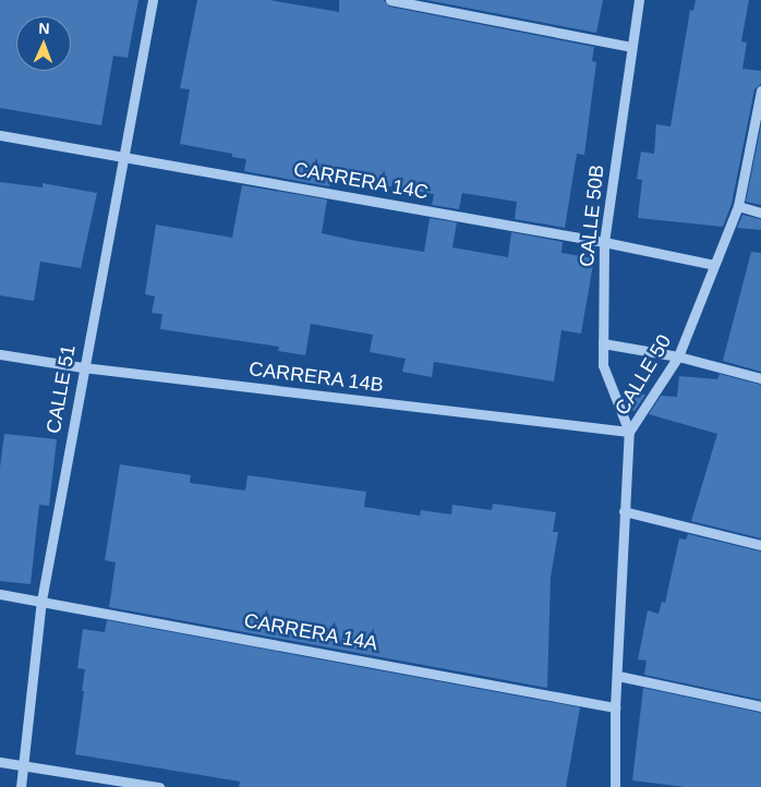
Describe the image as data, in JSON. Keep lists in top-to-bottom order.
{
  "streets": {
    "street": [
      "CARRERA 14C",
      "CALLE 50B",
      "CALLE 50",
      "CARRERA 14B",
      "CALLE 51",
      "CARRERA 14A"
    ]
  },
  "crossings": [
    ["CARRERA 14C", "CALLE 50B"],
    ["CARRERA 14C", "CALLE 50"],
    ["CARRERA 14C", "CALLE 51"],
    ["CALLE 50B", "CALLE 50"],
    ["CALLE 50B", "CARRERA 14B"],
    ["CALLE 50", "CARRERA 14B"],
    ["CALLE 50", "CARRERA 14A"],
    ["CARRERA 14B", "CALLE 51"],
    ["CALLE 51", "CARRERA 14A"]
  ],
  "north": "top"
}
